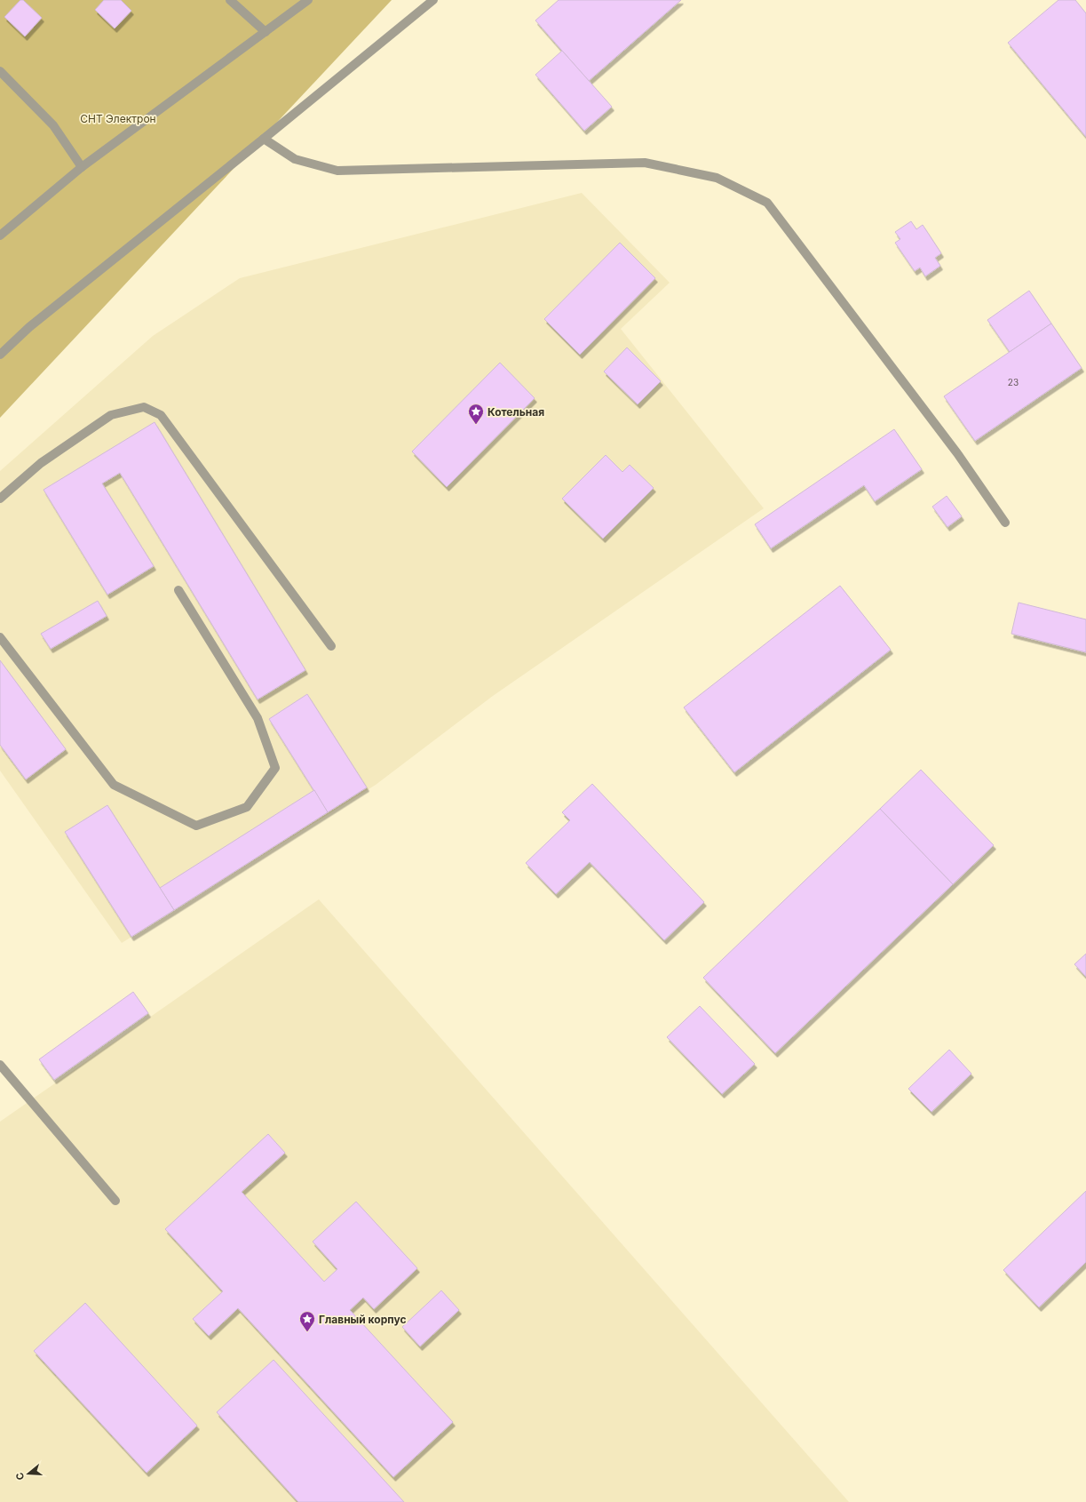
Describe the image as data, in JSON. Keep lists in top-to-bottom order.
{
  "parks": ["СНТ Электрон"],
  "places": {
    "place": ["Котельная", "Главный корпус"]
  },
  "house_numbers": ["23"],
  "north": "left"
}
